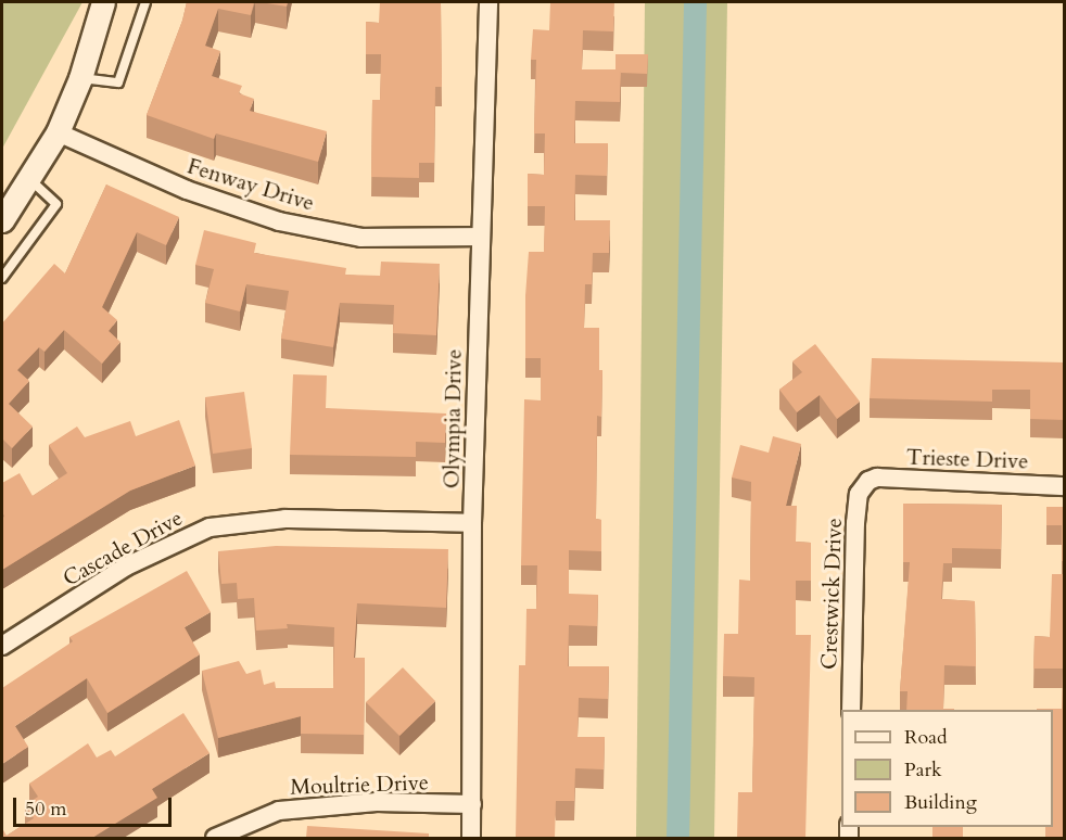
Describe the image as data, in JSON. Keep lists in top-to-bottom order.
{
  "streets": {
    "street": [
      "Fenway Drive",
      "Olympia Drive",
      "Trieste Drive",
      "Cascade Drive",
      "Crestwick Drive",
      "Moultrie Drive"
    ]
  },
  "crossings": [
    ["Fenway Drive", "Olympia Drive"],
    ["Olympia Drive", "Cascade Drive"],
    ["Olympia Drive", "Moultrie Drive"],
    ["Trieste Drive", "Crestwick Drive"]
  ],
  "legend": ["Road", "Park", "Building"],
  "scale_bar": "50 m"
}
